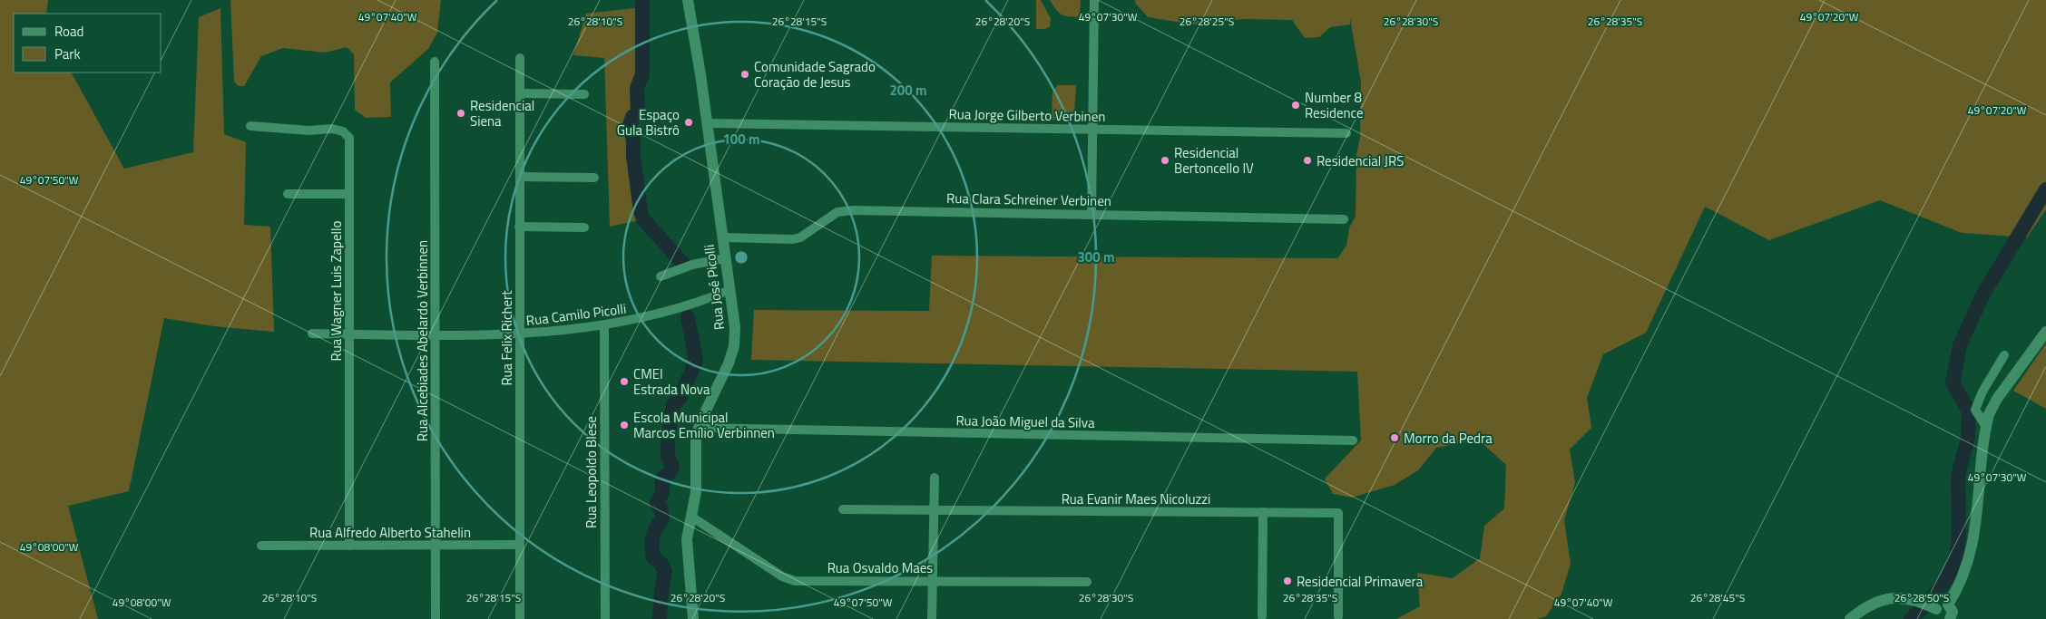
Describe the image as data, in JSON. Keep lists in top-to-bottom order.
{
  "streets": {
    "street": [
      "Rua Jorge Gilberto Verbinen",
      "Rua Clara Schreiner Verbinen",
      "Rua José Picolli",
      "Rua Wagner Luis Zapello",
      "Rua Camilo Picolli",
      "Rua Felix Richert",
      "Rua Alcebiades Abelardo Verbinnen",
      "Rua João Miguel da Silva",
      "Rua Leopoldo Blese",
      "Rua Evanir Maes Nicoluzzi",
      "Rua Alfredo Alberto Stahelin",
      "Rua Osvaldo Maes"
    ]
  },
  "crossings": [
    ["Rua Jorge Gilberto Verbinen", "Rua José Picolli"],
    ["Rua Clara Schreiner Verbinen", "Rua José Picolli"],
    ["Rua José Picolli", "Rua Camilo Picolli"],
    ["Rua José Picolli", "Rua João Miguel da Silva"],
    ["Rua José Picolli", "Rua Osvaldo Maes"],
    ["Rua Wagner Luis Zapello", "Rua Camilo Picolli"],
    ["Rua Wagner Luis Zapello", "Rua Alfredo Alberto Stahelin"],
    ["Rua Camilo Picolli", "Rua Felix Richert"],
    ["Rua Camilo Picolli", "Rua Alcebiades Abelardo Verbinnen"],
    ["Rua Camilo Picolli", "Rua Leopoldo Blese"],
    ["Rua Felix Richert", "Rua Alfredo Alberto Stahelin"],
    ["Rua Alcebiades Abelardo Verbinnen", "Rua Alfredo Alberto Stahelin"]
  ],
  "places": [
    "Comunidade Sagrado Coração de Jesus",
    "Number 8 Residence",
    "Residencial Siena",
    "Espaço Gula Bistrô",
    "Residencial Bertoncello IV",
    "Residencial JRS",
    "CMEI Estrada Nova",
    "Escola Municipal Marcos Emílio Verbinnen",
    "Morro da Pedra",
    "Residencial Primavera"
  ],
  "legend": ["Road", "Park"],
  "coordinates": [
    "49°07'30\"W",
    "49°07'20\"W",
    "49°07'40\"W",
    "26°28'10\"S",
    "26°28'15\"S",
    "26°28'20\"S",
    "26°28'25\"S",
    "26°28'30\"S",
    "26°28'35\"S",
    "49°07'50\"W",
    "49°08'00\"W",
    "26°28'45\"S",
    "26°28'50\"S"
  ],
  "rings": ["200 m", "100 m", "300 m"]
}
